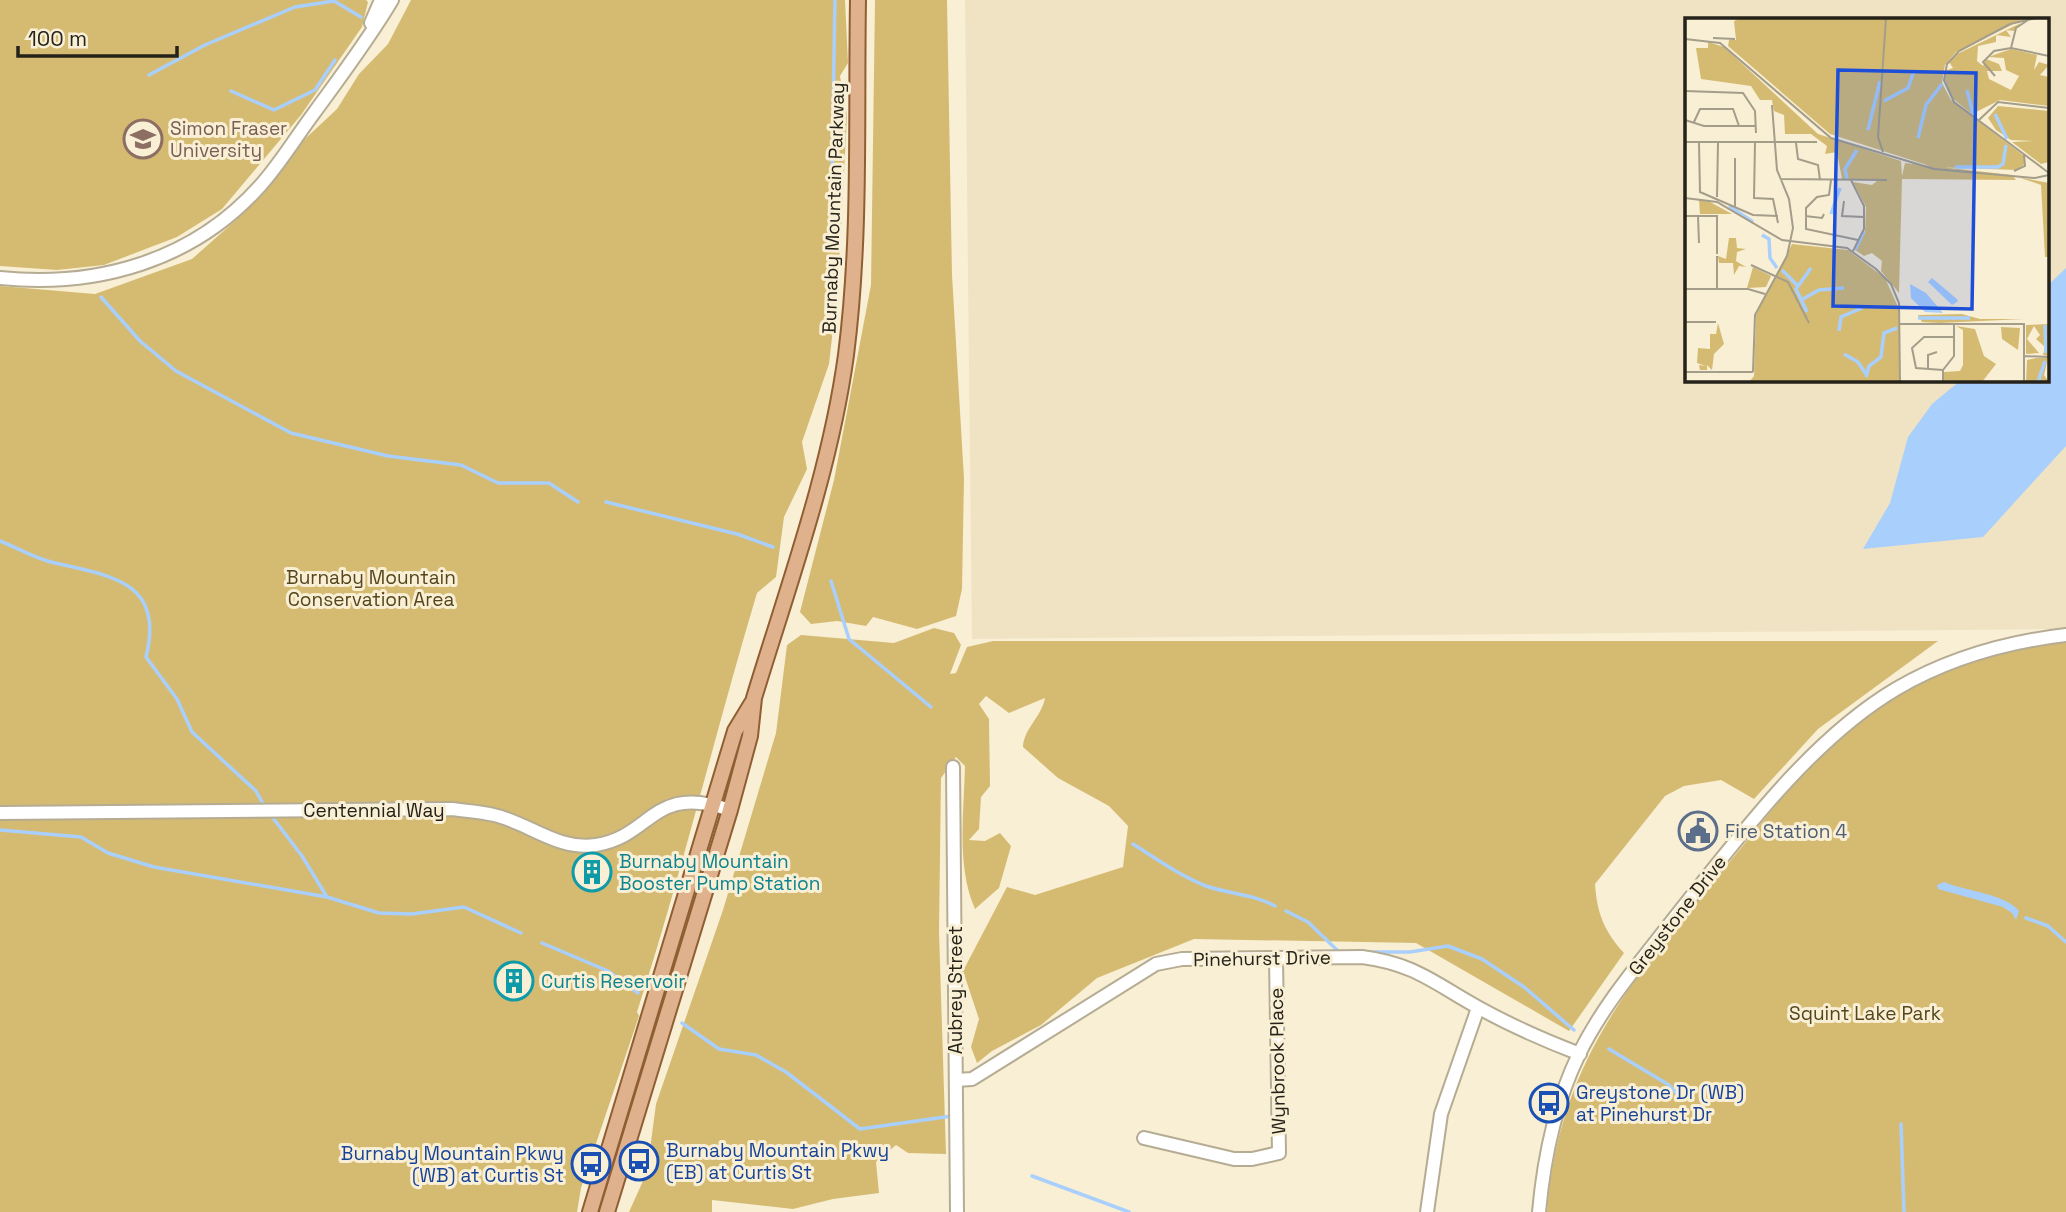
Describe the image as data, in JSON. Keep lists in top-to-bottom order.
{
  "streets": {
    "main road": ["Burnaby Mountain Parkway"],
    "street": [
      "Centennial Way",
      "Greystone Drive",
      "Pinehurst Drive",
      "Aubrey Street",
      "Wynbrook Place"
    ]
  },
  "crossings": [
    ["Burnaby Mountain Parkway", "Centennial Way"],
    ["Greystone Drive", "Pinehurst Drive"],
    ["Pinehurst Drive", "Aubrey Street"],
    ["Pinehurst Drive", "Wynbrook Place"]
  ],
  "parks": ["Burnaby Mountain Conservation Area", "Squint Lake Park"],
  "places": {
    "school or university": ["Simon Fraser University"],
    "public building": ["Fire Station 4"],
    "building": ["Burnaby Mountain Booster Pump Station", "Curtis Reservoir"],
    "bus stop": ["Greystone Dr (WB) at Pinehurst Dr", "Burnaby Mountain Pkwy (EB) at Curtis St", "Burnaby Mountain Pkwy (WB) at Curtis St"]
  },
  "scale_bar": "100 m"
}
